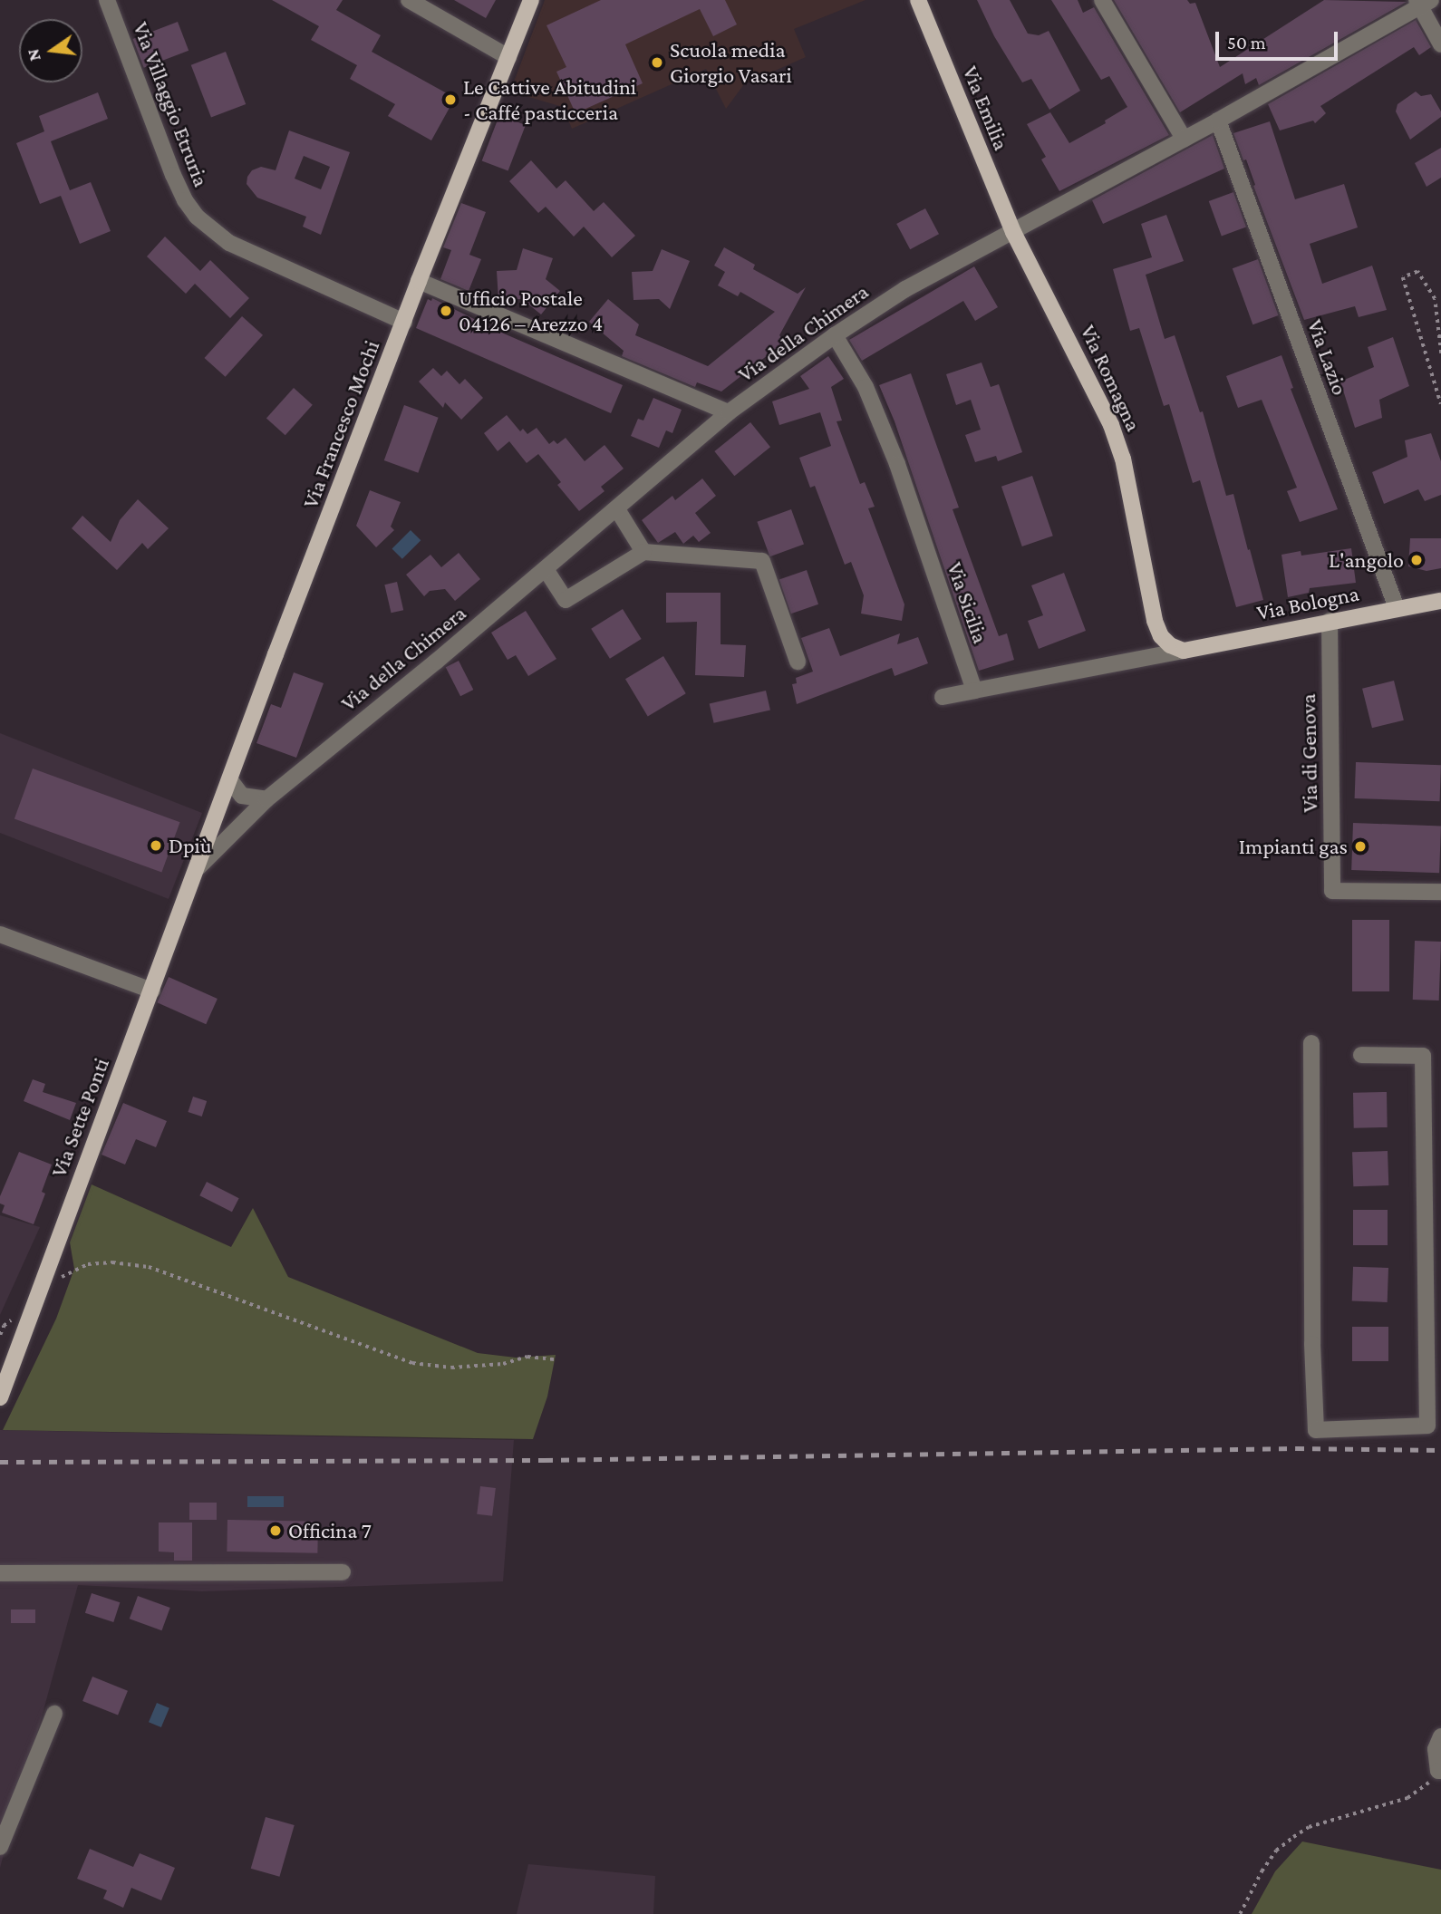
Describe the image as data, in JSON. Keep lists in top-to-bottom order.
{
  "streets": {
    "main road": [
      "Via Emilia",
      "Via Romagna",
      "Via Francesco Mochi",
      "Via Bologna",
      "Via Sette Ponti"
    ],
    "street": [
      "Via Villaggio Etruria",
      "Via della Chimera",
      "Via Lazio",
      "Via Sicilia",
      "Via di Genova"
    ]
  },
  "crossings": [
    ["Via Villaggio Etruria", "Via Francesco Mochi"],
    ["Via Emilia", "Via della Chimera"],
    ["Via Emilia", "Via Romagna"],
    ["Via della Chimera", "Via Lazio"],
    ["Via della Chimera", "Via Romagna"],
    ["Via della Chimera", "Via Francesco Mochi"],
    ["Via della Chimera", "Via Sicilia"],
    ["Via della Chimera", "Via Sette Ponti"],
    ["Via Lazio", "Via Bologna"],
    ["Via Romagna", "Via Bologna"],
    ["Via Francesco Mochi", "Via Sette Ponti"],
    ["Via Bologna", "Via di Genova"]
  ],
  "places": [
    "Scuola media Giorgio Vasari",
    "Le Cattive Abitudini - Caffé pasticceria",
    "Ufficio Postale 04126 – Arezzo 4",
    "L'angolo",
    "Dpiù",
    "Impianti gas",
    "Officina 7"
  ],
  "scale_bar": "50 m",
  "north": "left"
}
